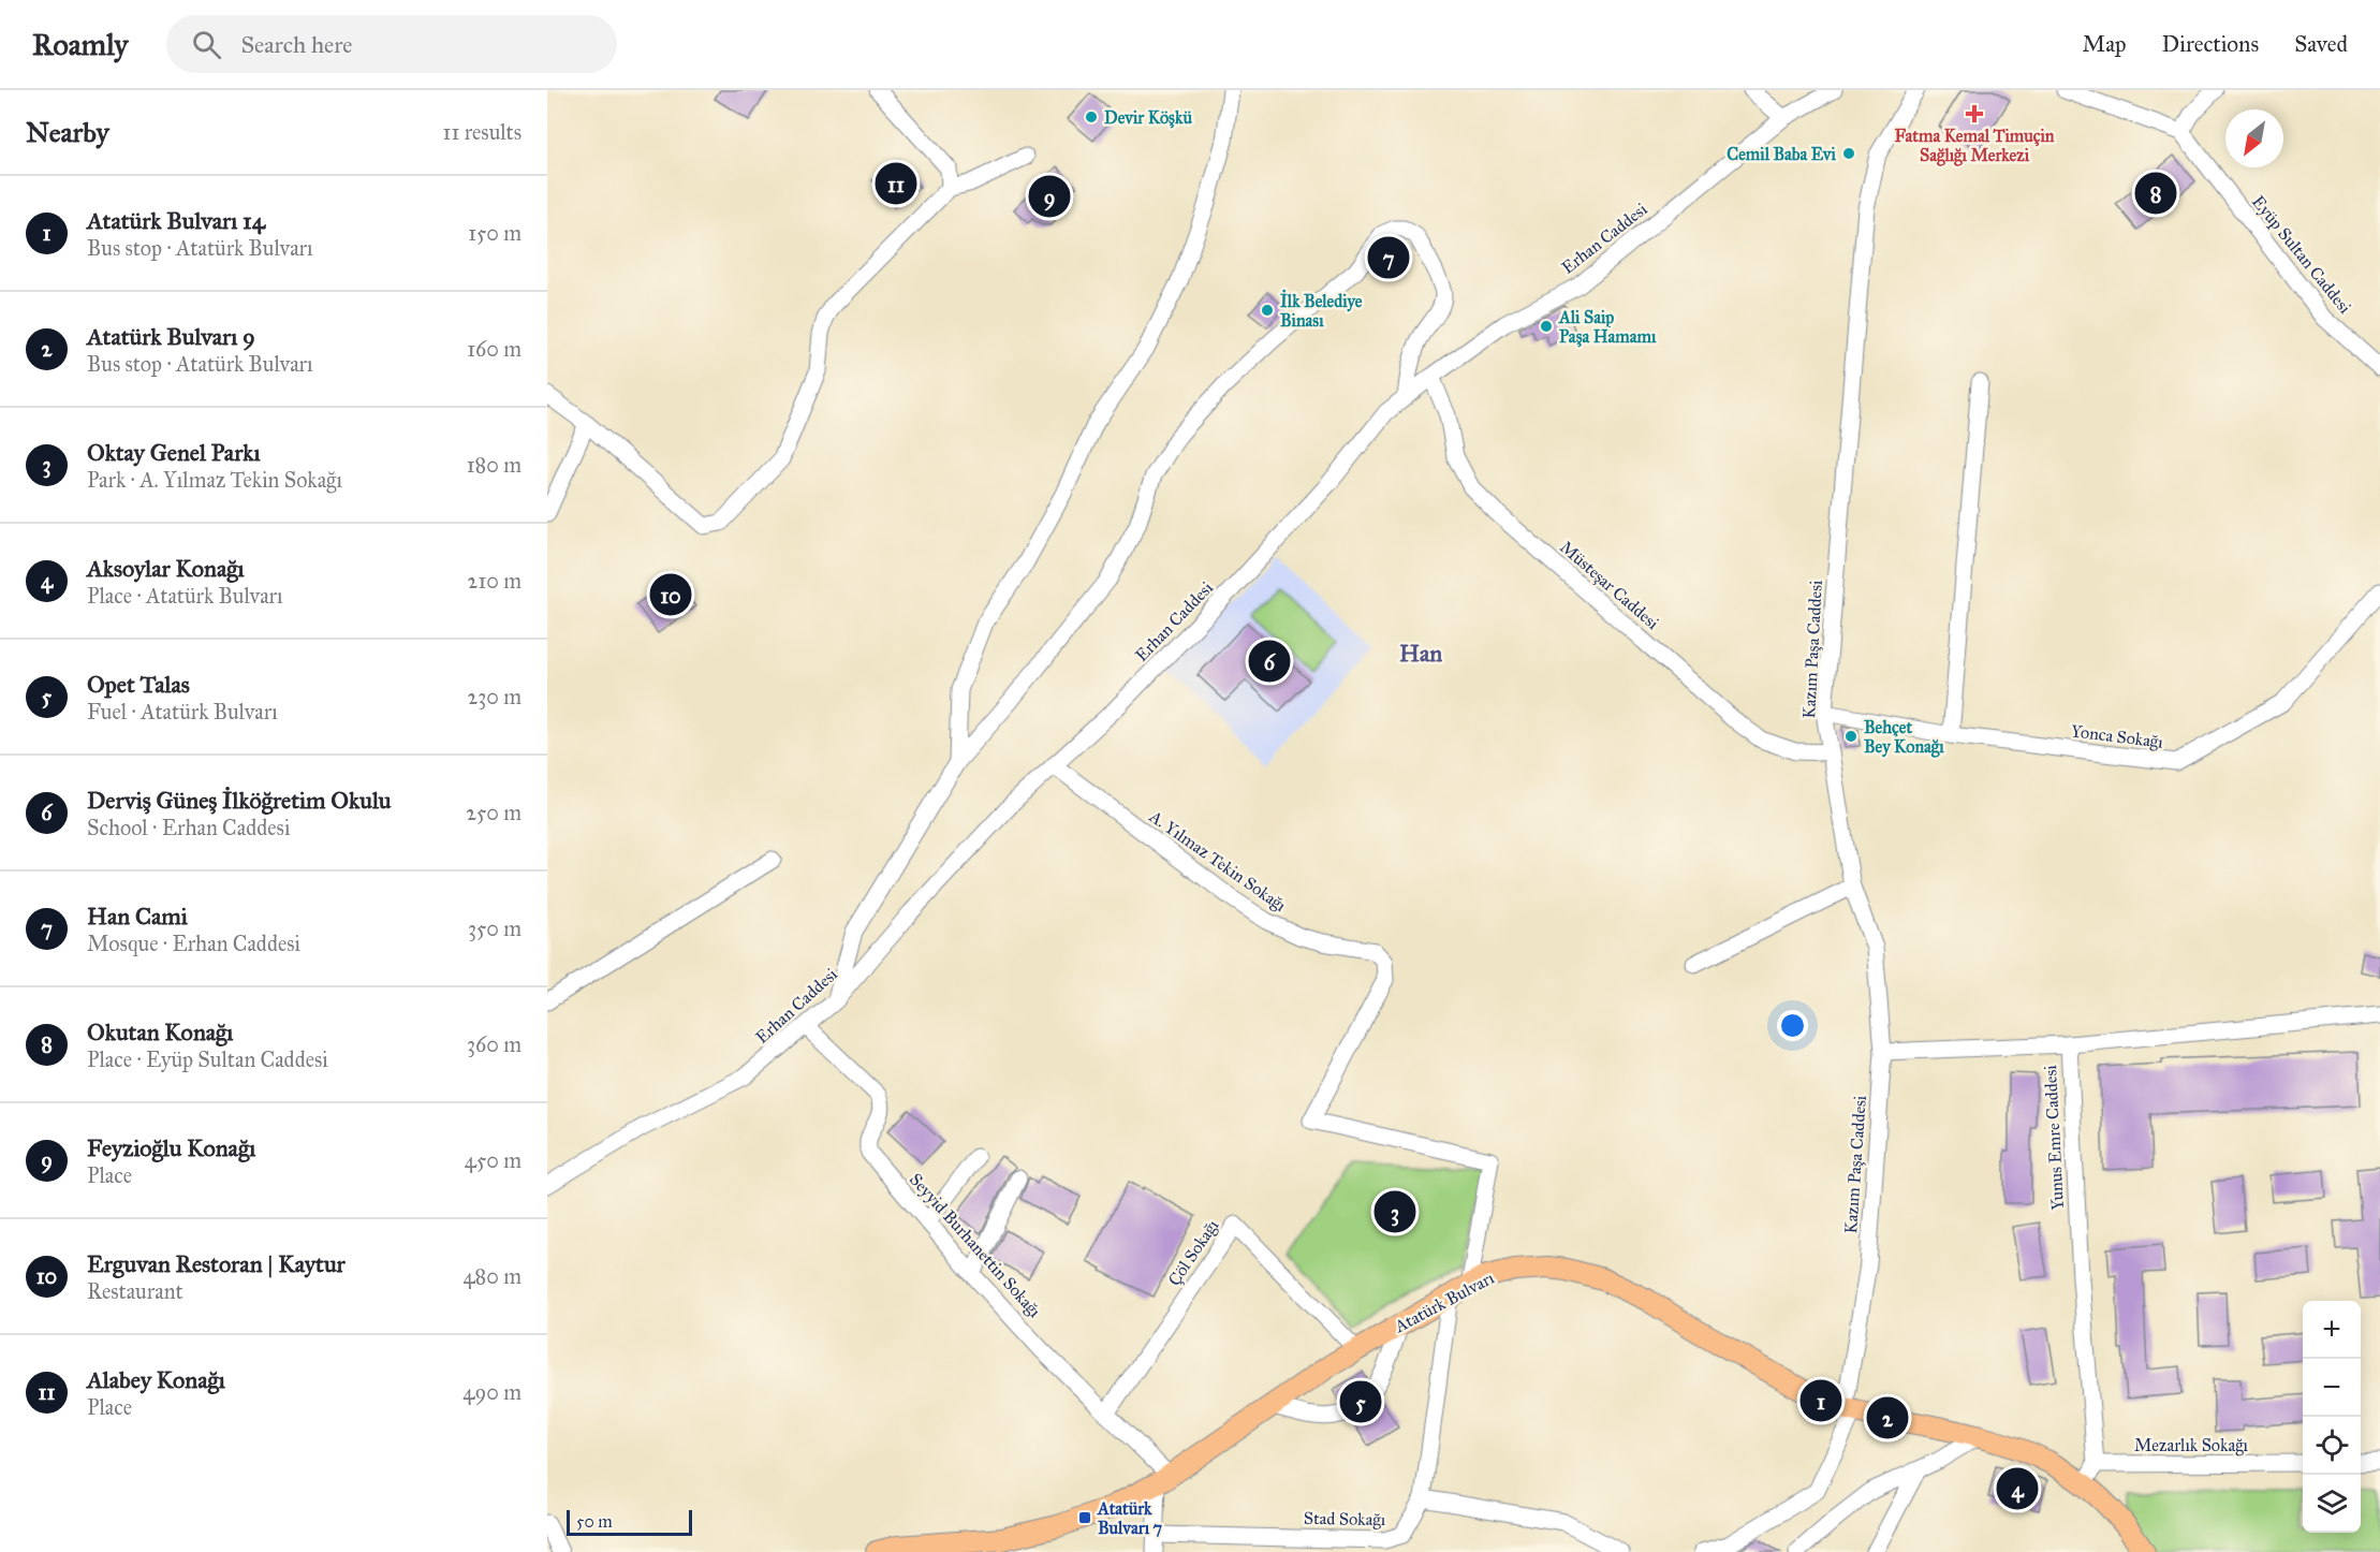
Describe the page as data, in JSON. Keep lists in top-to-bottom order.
{
  "streets": {
    "main road": ["Atatürk Bulvarı"],
    "street": [
      "Erhan Caddesi",
      "Eyüp Sultan Caddesi",
      "Müsteşar Caddesi",
      "Kazım Paşa Caddesi",
      "Yonca Sokağı",
      "A. Yılmaz Tekin Sokağı",
      "Yunus Emre Caddesi",
      "Seyyid Burhanettin Sokağı",
      "Çöl Sokağı",
      "Mezarlık Sokağı",
      "Stad Sokağı"
    ]
  },
  "crossings": [
    ["Erhan Caddesi", "Müsteşar Caddesi"],
    ["Erhan Caddesi", "A. Yılmaz Tekin Sokağı"],
    ["Erhan Caddesi", "Seyyid Burhanettin Sokağı"],
    ["Müsteşar Caddesi", "Kazım Paşa Caddesi"],
    ["Kazım Paşa Caddesi", "Yonca Sokağı"],
    ["Kazım Paşa Caddesi", "Atatürk Bulvarı"],
    ["A. Yılmaz Tekin Sokağı", "Atatürk Bulvarı"],
    ["Yunus Emre Caddesi", "Mezarlık Sokağı"],
    ["Seyyid Burhanettin Sokağı", "Çöl Sokağı"],
    ["Seyyid Burhanettin Sokağı", "Atatürk Bulvarı"],
    ["Çöl Sokağı", "Atatürk Bulvarı"],
    ["Atatürk Bulvarı", "Stad Sokağı"]
  ],
  "districts": ["Han"],
  "places": {
    "health": ["Fatma Kemal Timuçin Sağlığı Merkezi"],
    "other": [
      "Devir Köşkü",
      "Cemil Baba Evi",
      "İlk Belediye Binası",
      "Ali Saip Paşa Hamamı",
      "Behçet Bey Konağı"
    ],
    "transit": ["Atatürk Bulvarı 7"]
  },
  "scale_bar": "50 m",
  "north": "bottom left",
  "page": {
    "header": "Roamly",
    "search": "Search here",
    "nav": ["Map", "Directions", "Saved"],
    "heading": ["Nearby", "11 results"],
    "pins": [
      "11",
      "8",
      "9",
      "7",
      "10",
      "6",
      "3",
      "1",
      "5",
      "2",
      "4"
    ],
    "list": [
      {
        "mark": "1",
        "name": "Atatürk Bulvarı 14",
        "note": "Bus stop · Atatürk Bulvarı",
        "value": "150 m"
      },
      {
        "mark": "2",
        "name": "Atatürk Bulvarı 9",
        "note": "Bus stop · Atatürk Bulvarı",
        "value": "160 m"
      },
      {
        "mark": "3",
        "name": "Oktay Genel Parkı",
        "note": "Park · A. Yılmaz Tekin Sokağı",
        "value": "180 m"
      },
      {
        "mark": "4",
        "name": "Aksoylar Konağı",
        "note": "Place · Atatürk Bulvarı",
        "value": "210 m"
      },
      {
        "mark": "5",
        "name": "Opet Talas",
        "note": "Fuel · Atatürk Bulvarı",
        "value": "230 m"
      },
      {
        "mark": "6",
        "name": "Derviş Güneş İlköğretim Okulu",
        "note": "School · Erhan Caddesi",
        "value": "250 m"
      },
      {
        "mark": "7",
        "name": "Han Cami",
        "note": "Mosque · Erhan Caddesi",
        "value": "350 m"
      },
      {
        "mark": "8",
        "name": "Okutan Konağı",
        "note": "Place · Eyüp Sultan Caddesi",
        "value": "360 m"
      },
      {
        "mark": "9",
        "name": "Feyzioğlu Konağı",
        "note": "Place",
        "value": "450 m"
      },
      {
        "mark": "10",
        "name": "Erguvan Restoran | Kaytur",
        "note": "Restaurant",
        "value": "480 m"
      },
      {
        "mark": "11",
        "name": "Alabey Konağı",
        "note": "Place",
        "value": "490 m"
      }
    ],
    "map_buttons": ["+", "−"],
    "scale": "50 m"
  }
}
